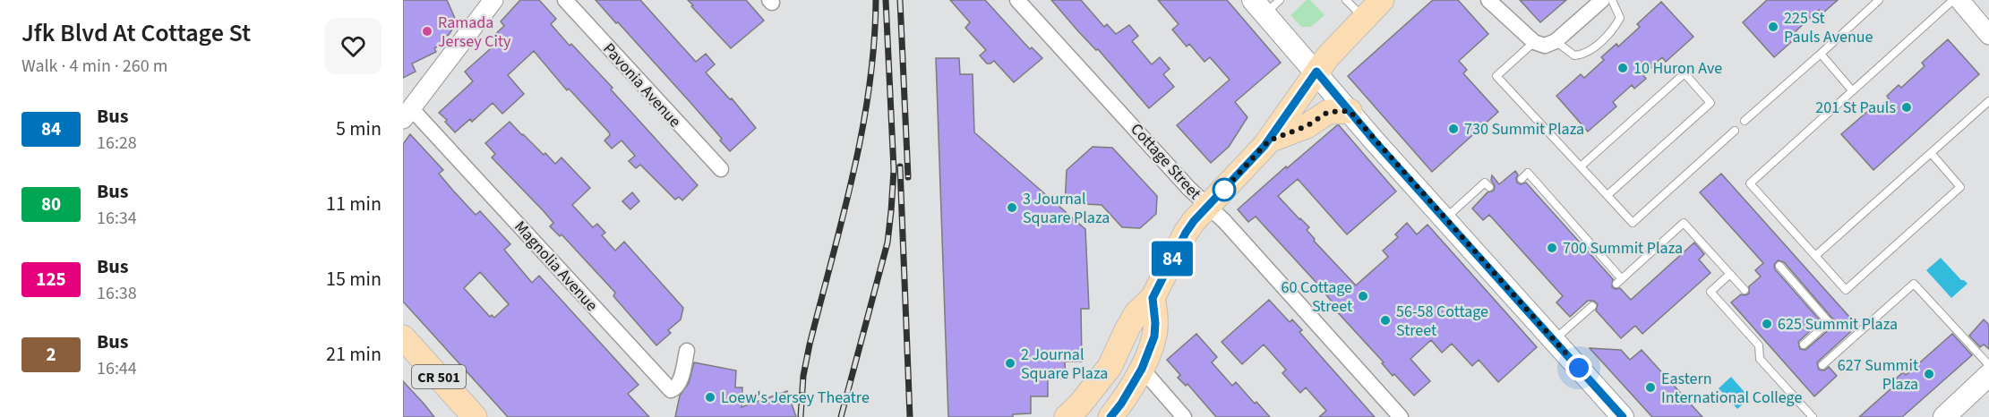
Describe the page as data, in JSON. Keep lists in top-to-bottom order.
{
  "streets": {
    "main road": ["CR 501"],
    "street": ["Pavonia Avenue", "Cottage Street", "Magnolia Avenue"]
  },
  "places": [
    "225 St Pauls Avenue",
    "Ramada Jersey City",
    "10 Huron Ave",
    "201 St Pauls",
    "730 Summit Plaza",
    "3 Journal Square Plaza",
    "700 Summit Plaza",
    "60 Cottage Street",
    "56-58 Cottage Street",
    "625 Summit Plaza",
    "2 Journal Square Plaza",
    "627 Summit Plaza",
    "Eastern International College",
    "Loew's Jersey Theatre"
  ],
  "lines": ["bus line 84"],
  "page": {
    "heading": ["Jfk Blvd At Cottage St", "Walk · 4 min · 260 m"],
    "on_map": "84",
    "list": [
      {
        "mark": "84",
        "name": "Bus",
        "note": "16:28",
        "value": "5 min"
      },
      {
        "mark": "80",
        "name": "Bus",
        "note": "16:34",
        "value": "11 min"
      },
      {
        "mark": "125",
        "name": "Bus",
        "note": "16:38",
        "value": "15 min"
      },
      {
        "mark": "2",
        "name": "Bus",
        "note": "16:44",
        "value": "21 min"
      }
    ]
  }
}
